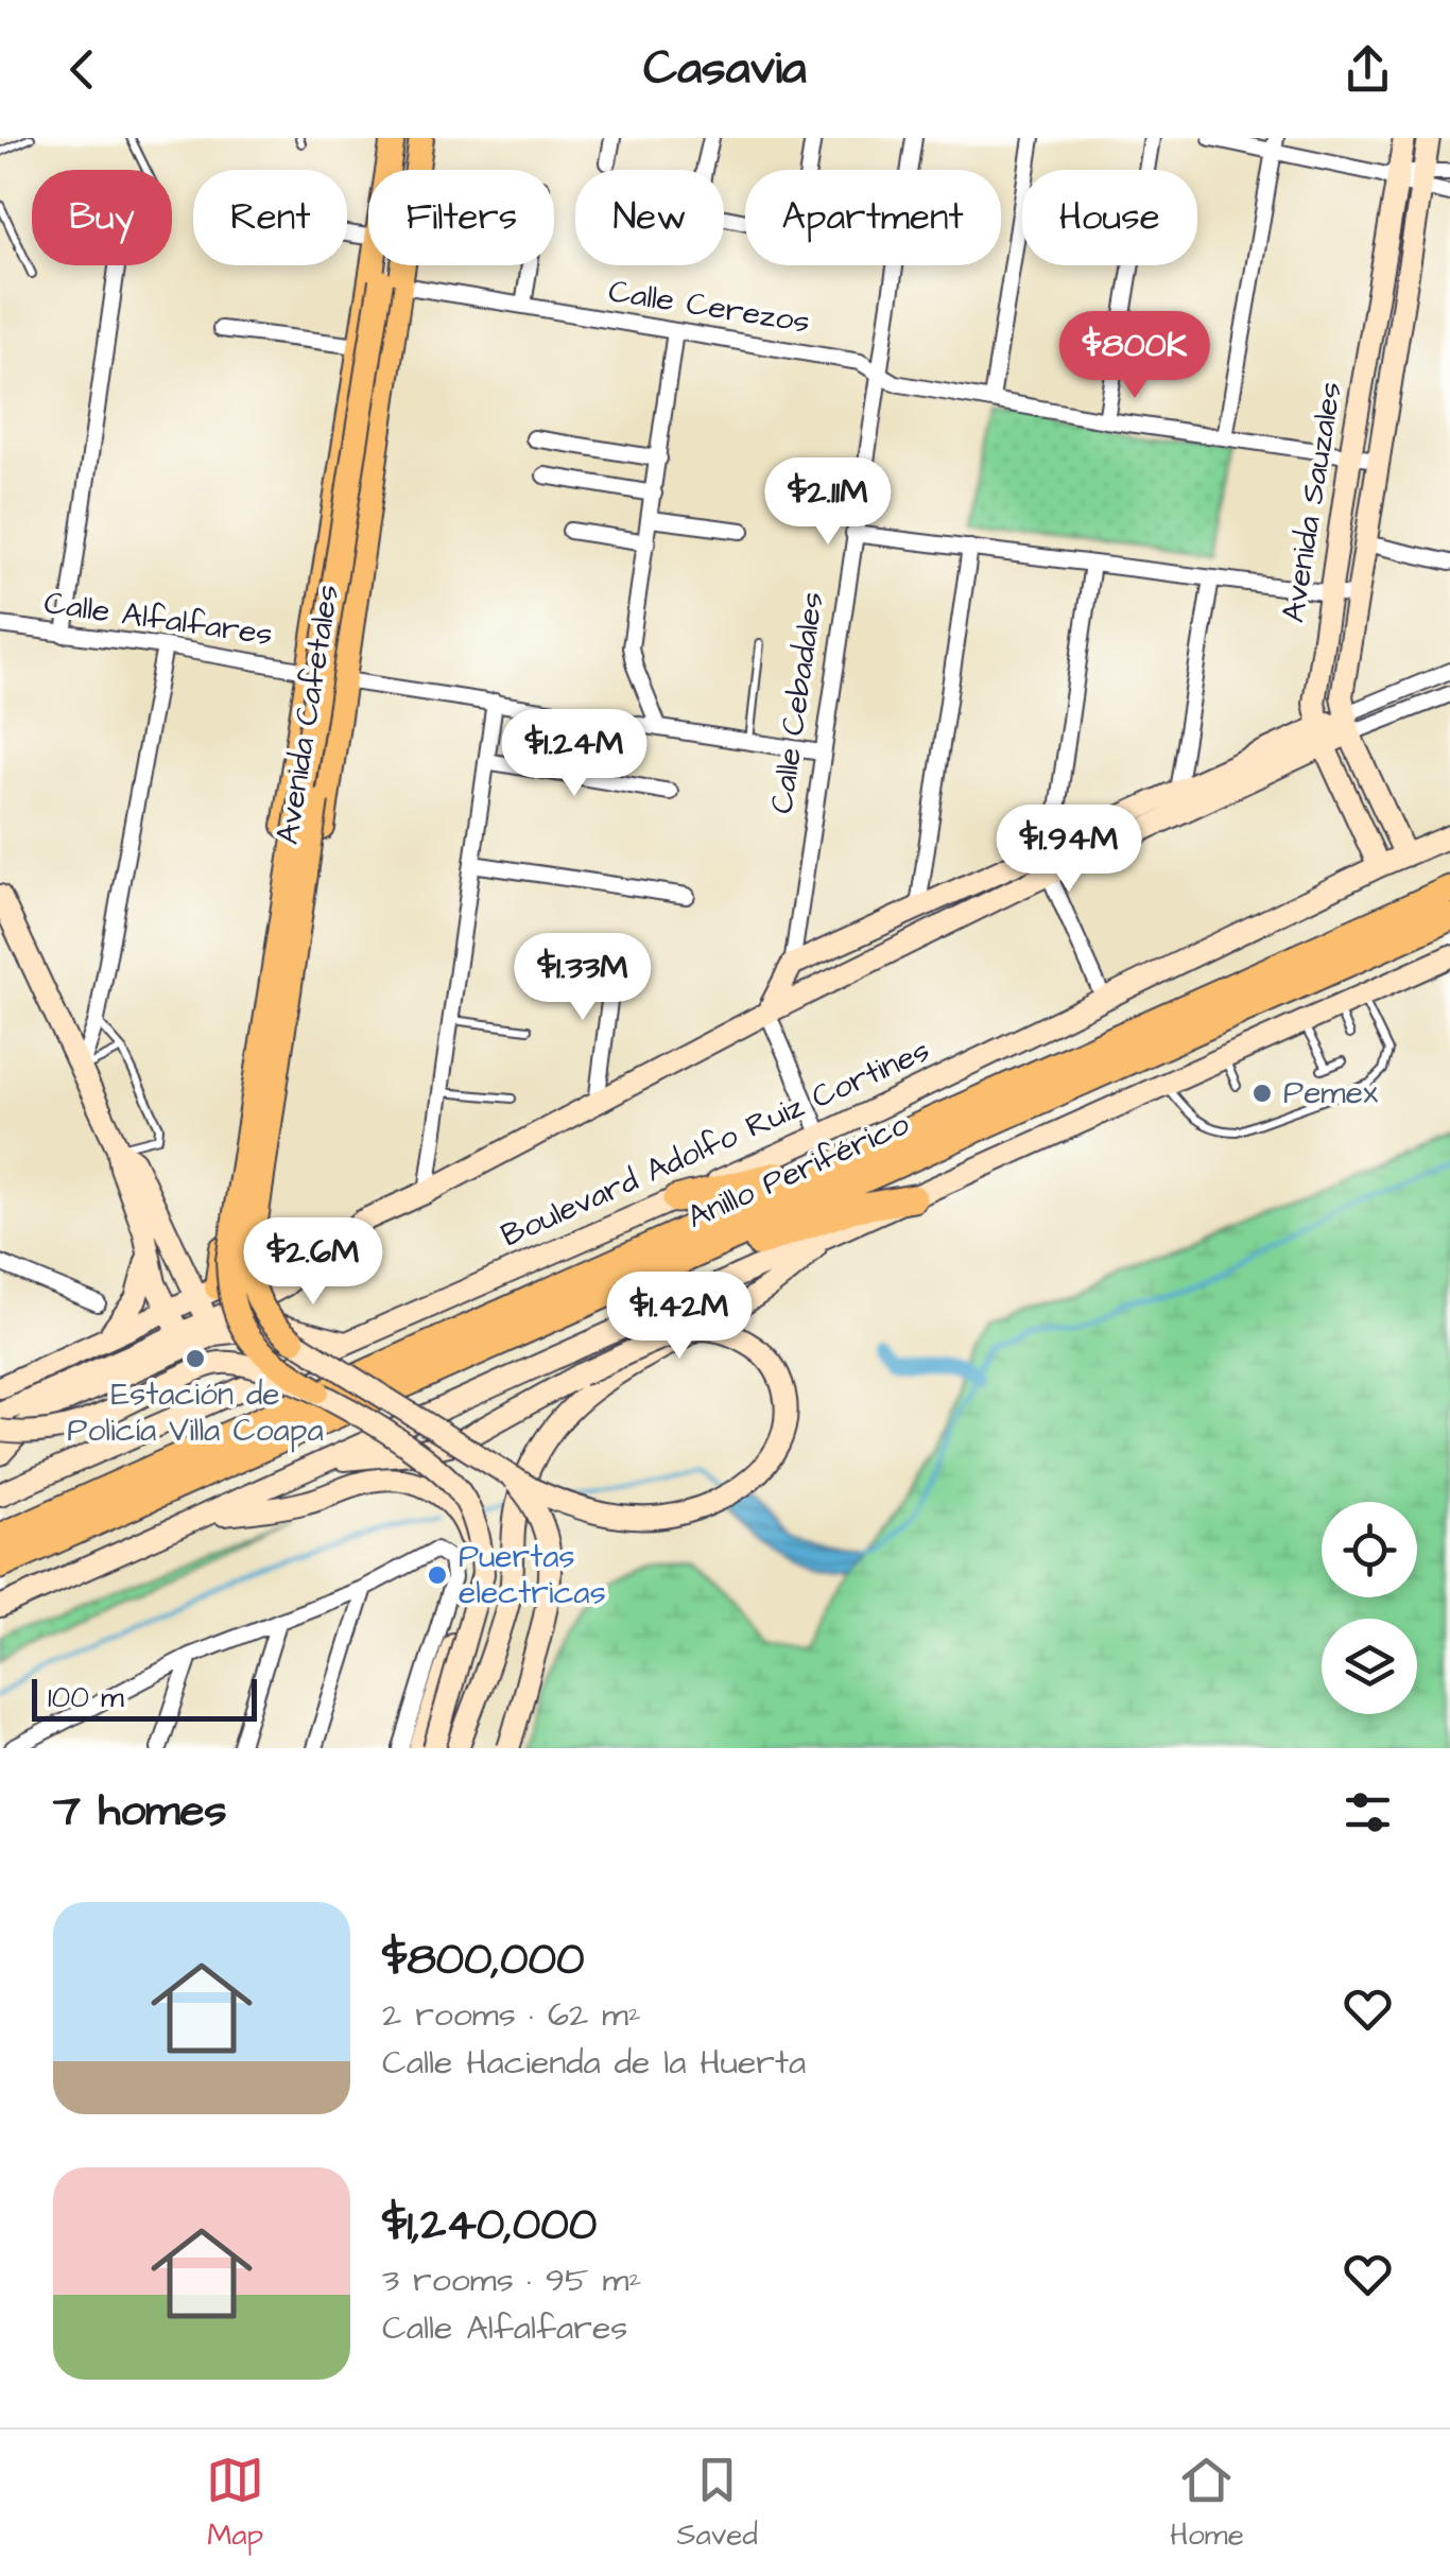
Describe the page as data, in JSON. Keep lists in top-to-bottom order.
{
  "streets": {
    "highway": ["Anillo Periférico"],
    "main road": [
      "Avenida Sauzales",
      "Calle Cebadales",
      "Avenida Cafetales",
      "Boulevard Adolfo Ruiz Cortines"
    ],
    "street": ["Calle Cerezos", "Calle Alfalfares"]
  },
  "crossings": [
    ["Calle Cerezos", "Avenida Sauzales"],
    ["Calle Cerezos", "Calle Cebadales"],
    ["Calle Cerezos", "Avenida Cafetales"],
    ["Avenida Sauzales", "Boulevard Adolfo Ruiz Cortines"],
    ["Calle Alfalfares", "Avenida Cafetales"]
  ],
  "places": ["Pemex", "Estación de Policía Villa Coapa", "Puertas electricas"],
  "scale_bar": "100 m",
  "page": {
    "header": "Casavia",
    "chip": [
      "Buy",
      "Rent",
      "Filters",
      "New",
      "Apartment",
      "House"
    ],
    "price": [
      "$800K",
      "$2.11M",
      "$1.24M",
      "$1.94M",
      "$1.33M",
      "$2.6M",
      "$1.42M"
    ],
    "scale": "100 m",
    "heading": "7 homes",
    "list": [
      {
        "name": "$800,000",
        "note": "2 rooms · 62 m² · Calle Hacienda de la Huerta"
      },
      {
        "name": "$1,240,000",
        "note": "3 rooms · 95 m² · Calle Alfalfares"
      }
    ],
    "tabs": ["Map", "Saved", "Home"]
  }
}
